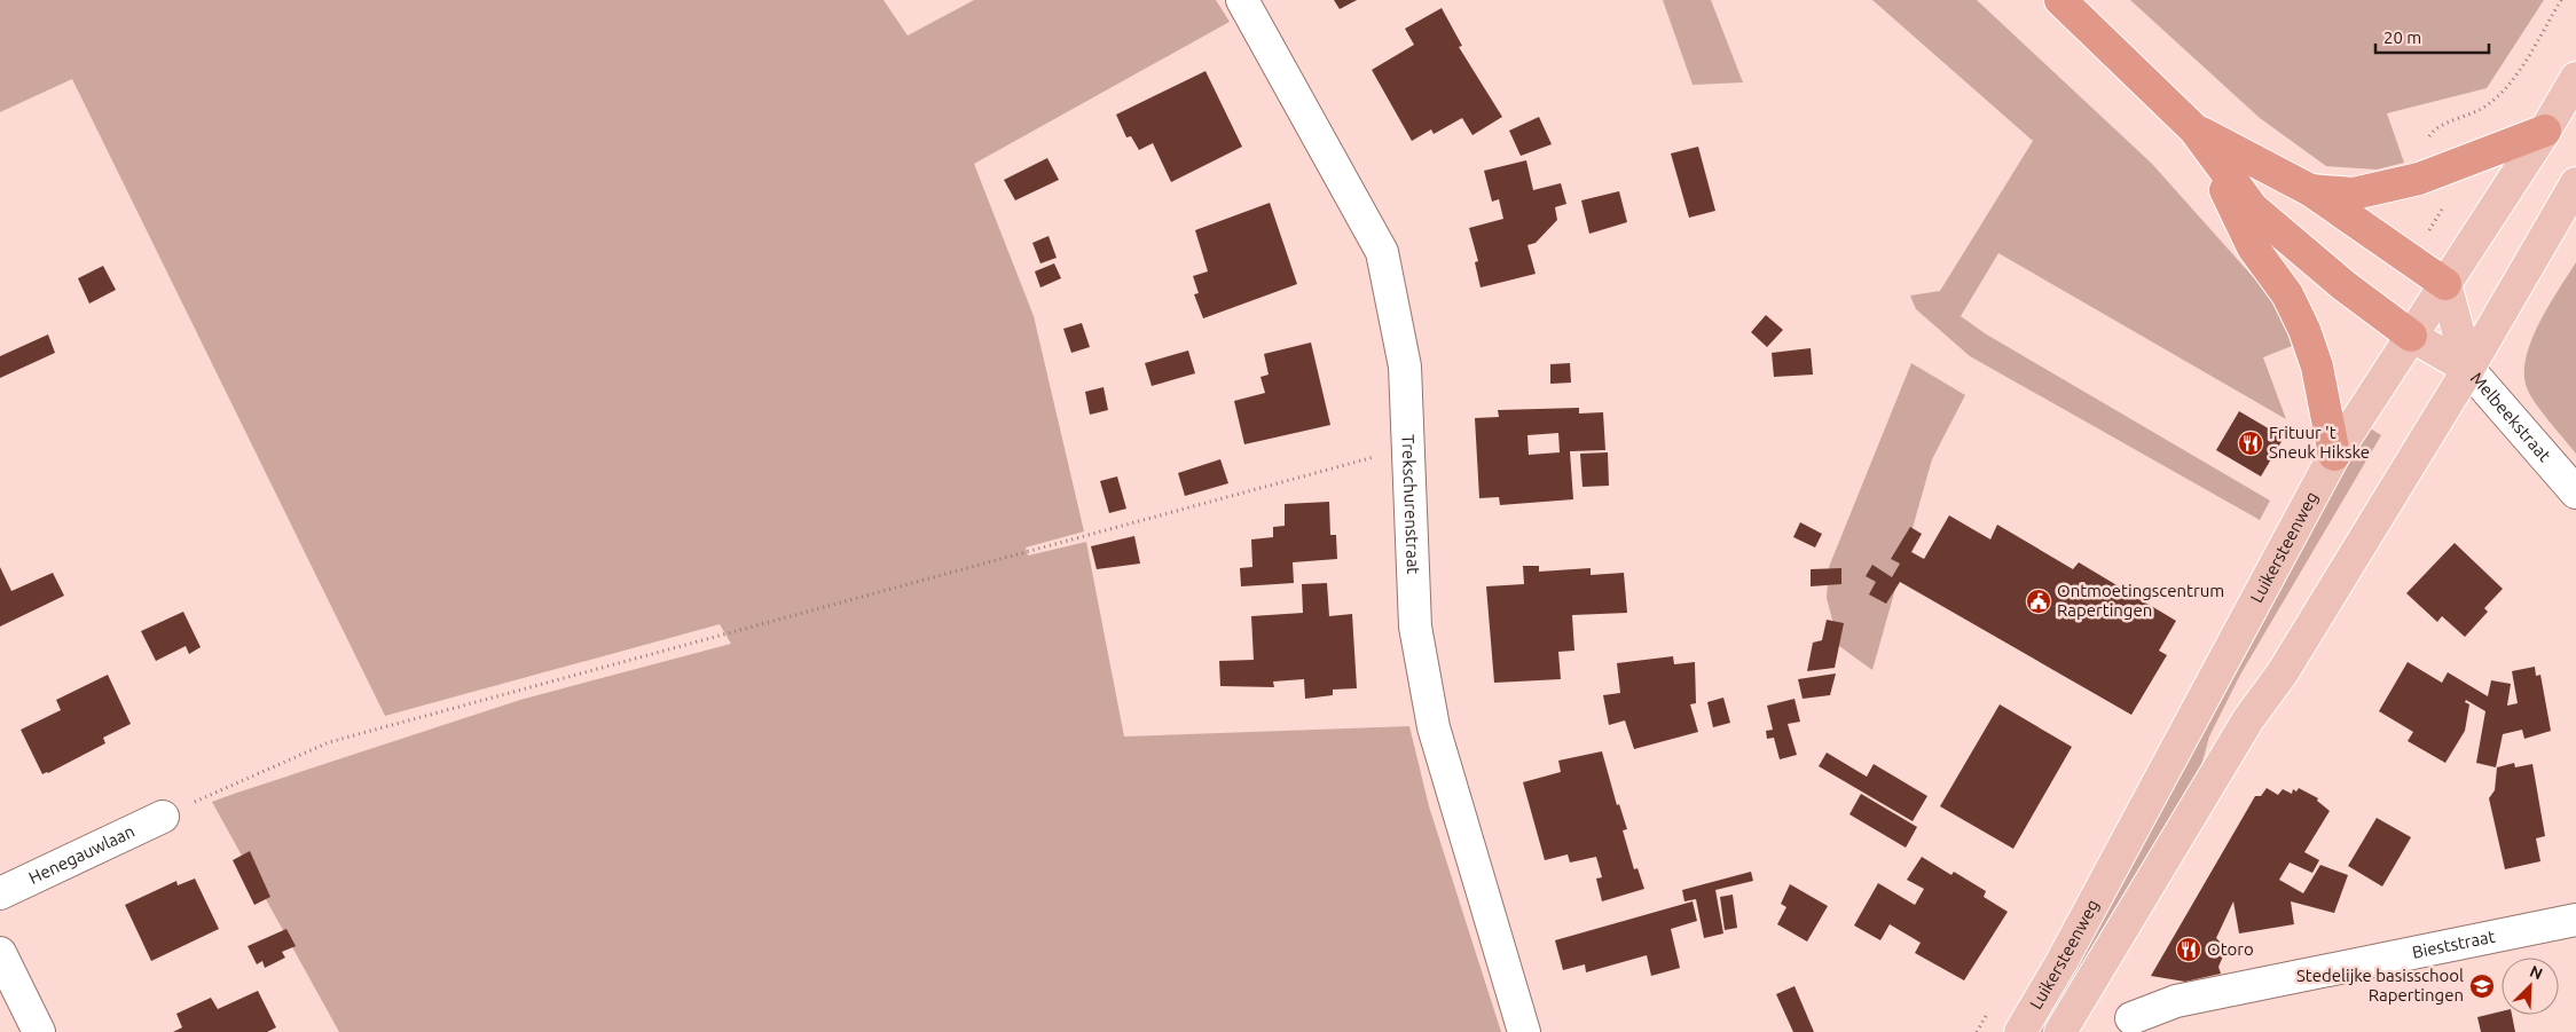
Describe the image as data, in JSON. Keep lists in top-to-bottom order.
{
  "streets": {
    "main road": ["Luikersteenweg"],
    "street": [
      "Melbeekstraat",
      "Trekschurenstraat",
      "Henegauwlaan",
      "Bieststraat"
    ]
  },
  "crossings": [
    ["Melbeekstraat", "Luikersteenweg"]
  ],
  "places": {
    "restaurant": ["Frituur 't Sneuk Hikske", "Otoro"],
    "public building": ["Ontmoetingscentrum Rapertingen"],
    "school or university": ["Stedelijke basisschool Rapertingen"]
  },
  "scale_bar": "20 m",
  "north": "top right"
}
